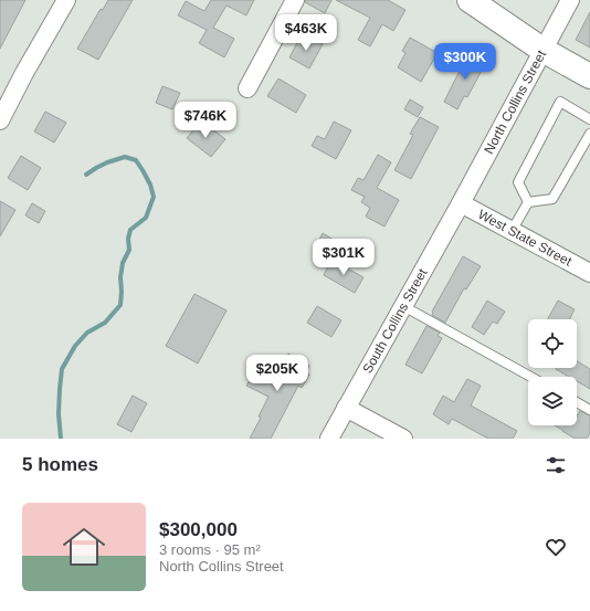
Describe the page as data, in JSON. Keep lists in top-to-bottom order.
{
  "streets": {
    "street": ["North Collins Street", "West State Street", "South Collins Street"]
  },
  "crossings": [
    ["North Collins Street", "West State Street"],
    ["North Collins Street", "South Collins Street"],
    ["West State Street", "South Collins Street"]
  ],
  "page": {
    "price": [
      "$463K",
      "$300K",
      "$746K",
      "$301K",
      "$205K"
    ],
    "heading": "5 homes",
    "list": [
      {
        "name": "$300,000",
        "note": "3 rooms · 95 m² · North Collins Street"
      }
    ]
  }
}
